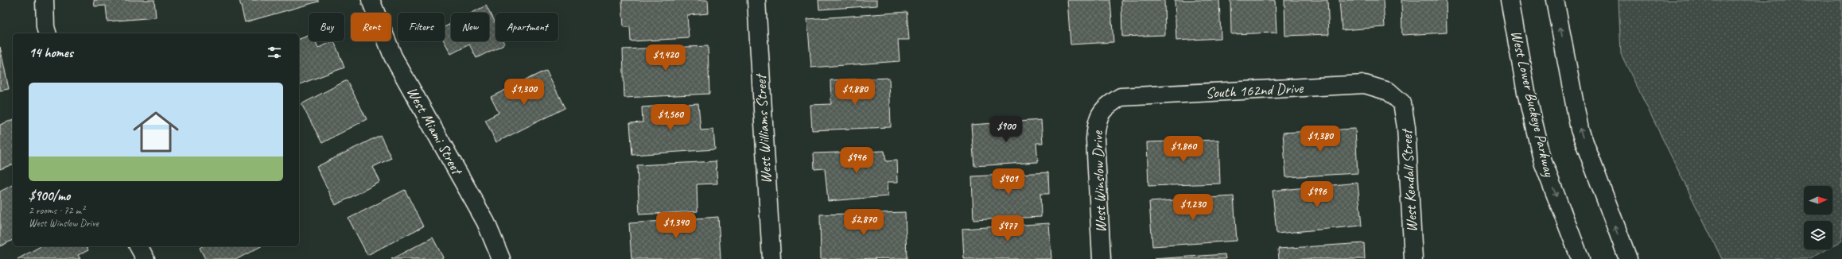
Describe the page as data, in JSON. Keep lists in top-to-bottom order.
{
  "streets": {
    "street": [
      "South 162nd Drive",
      "West Lower Buckeye Parkway",
      "West Williams Street",
      "West Miami Street",
      "West Kendall Street",
      "West Winslow Drive"
    ]
  },
  "crossings": [
    ["South 162nd Drive", "West Kendall Street"],
    ["South 162nd Drive", "West Winslow Drive"]
  ],
  "north": "right",
  "page": {
    "chip": [
      "Buy",
      "Rent",
      "Filters",
      "New",
      "Apartment"
    ],
    "heading": "14 homes",
    "price": [
      "$1,420",
      "$1,300",
      "$1,880",
      "$1,560",
      "$900",
      "$1,380",
      "$1,860",
      "$946",
      "$901",
      "$996",
      "$1,230",
      "$2,870",
      "$1,340",
      "$977"
    ],
    "list": [
      {
        "name": "$900/mo",
        "note": "2 rooms · 72 m² · West Winslow Drive"
      }
    ]
  }
}
